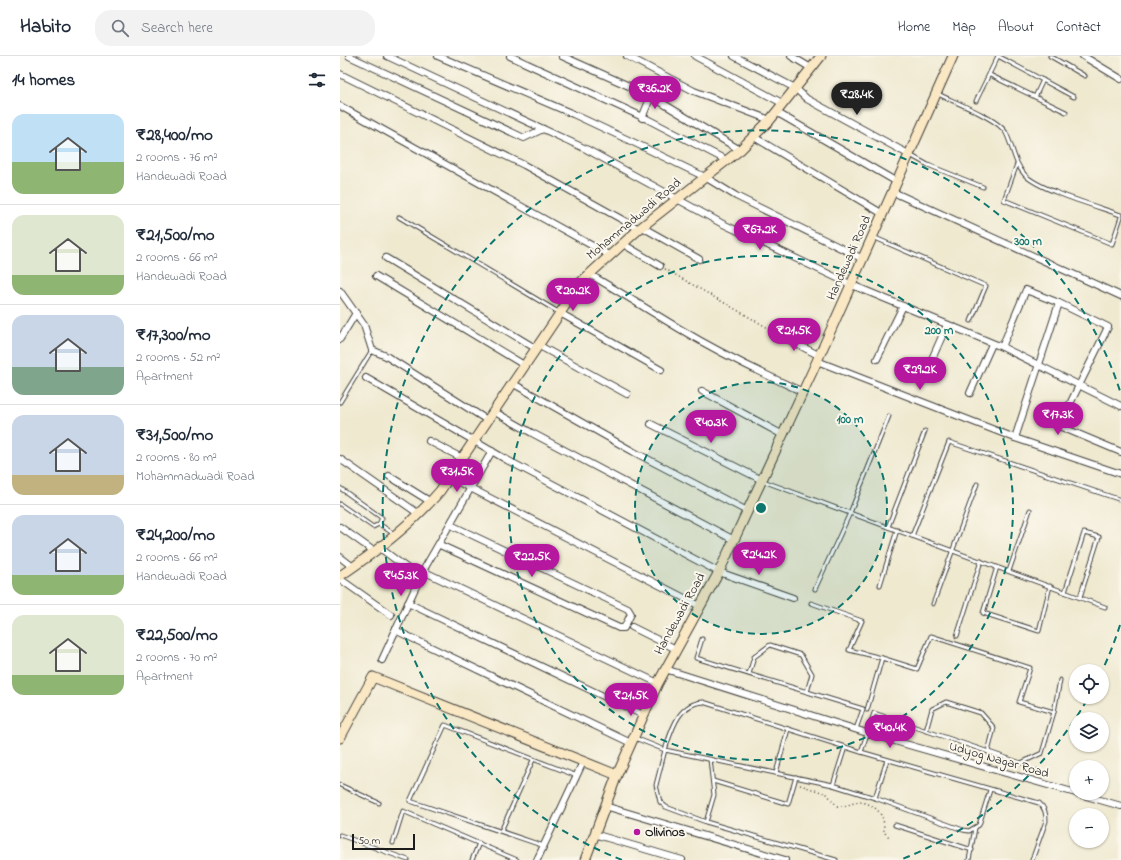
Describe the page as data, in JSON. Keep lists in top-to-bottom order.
{
  "streets": {
    "main road": ["Mohammadwadi Road", "Handewadi Road"],
    "street": ["Udyog Nagar Road"]
  },
  "crossings": [
    ["Handewadi Road", "Udyog Nagar Road"]
  ],
  "places": ["Olivinos"],
  "scale_bar": "50 m",
  "page": {
    "header": "Habito",
    "search": "Search here",
    "nav": [
      "Home",
      "Map",
      "About",
      "Contact"
    ],
    "heading": "14 homes",
    "price": [
      "₹36.2K",
      "₹28.4K",
      "₹67.2K",
      "₹20.2K",
      "₹21.5K",
      "₹29.2K",
      "₹17.3K",
      "₹40.3K",
      "₹31.5K",
      "₹24.2K",
      "₹22.5K",
      "₹45.3K",
      "₹21.5K",
      "₹40.4K"
    ],
    "list": [
      {
        "name": "₹28,400/mo",
        "note": "2 rooms · 76 m² · Handewadi Road"
      },
      {
        "name": "₹21,500/mo",
        "note": "2 rooms · 66 m² · Handewadi Road"
      },
      {
        "name": "₹17,300/mo",
        "note": "2 rooms · 52 m² · Apartment"
      },
      {
        "name": "₹31,500/mo",
        "note": "2 rooms · 80 m² · Mohammadwadi Road"
      },
      {
        "name": "₹24,200/mo",
        "note": "2 rooms · 66 m² · Handewadi Road"
      },
      {
        "name": "₹22,500/mo",
        "note": "2 rooms · 70 m² · Apartment"
      }
    ],
    "map_buttons": ["+", "−"],
    "scale": "50 m"
  },
  "rings": ["300 m", "200 m", "100 m"]
}
